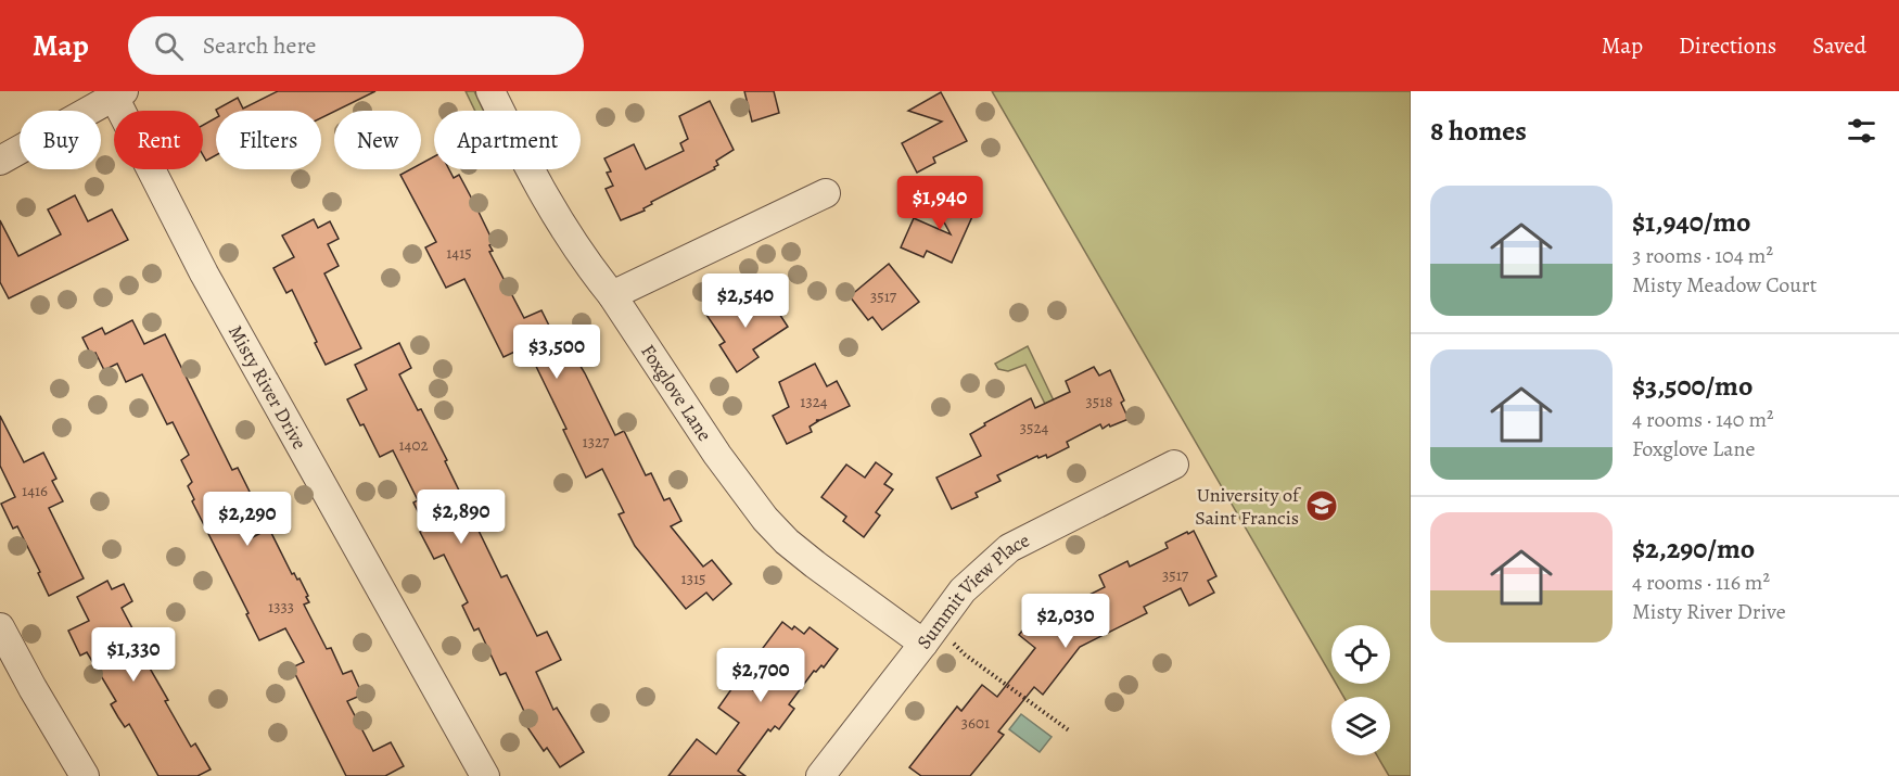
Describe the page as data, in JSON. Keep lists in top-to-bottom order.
{
  "streets": {
    "street": ["Misty River Drive", "Foxglove Lane", "Summit View Place"]
  },
  "crossings": [
    ["Foxglove Lane", "Summit View Place"]
  ],
  "places": {
    "school or university": ["University of Saint Francis"]
  },
  "house_numbers": [
    "1415",
    "3517",
    "1324",
    "3518",
    "3524",
    "1327",
    "1402",
    "1416",
    "3517",
    "1315",
    "1333",
    "3601"
  ],
  "page": {
    "header": "Map",
    "search": "Search here",
    "nav": ["Map", "Directions", "Saved"],
    "heading": "8 homes",
    "chip": [
      "Buy",
      "Rent",
      "Filters",
      "New",
      "Apartment"
    ],
    "list": [
      {
        "name": "$1,940/mo",
        "note": "3 rooms · 104 m² · Misty Meadow Court"
      },
      {
        "name": "$3,500/mo",
        "note": "4 rooms · 140 m² · Foxglove Lane"
      },
      {
        "name": "$2,290/mo",
        "note": "4 rooms · 116 m² · Misty River Drive"
      }
    ],
    "price": [
      "$1,940",
      "$2,540",
      "$3,500",
      "$2,890",
      "$2,290",
      "$2,030",
      "$1,330",
      "$2,700"
    ]
  }
}
